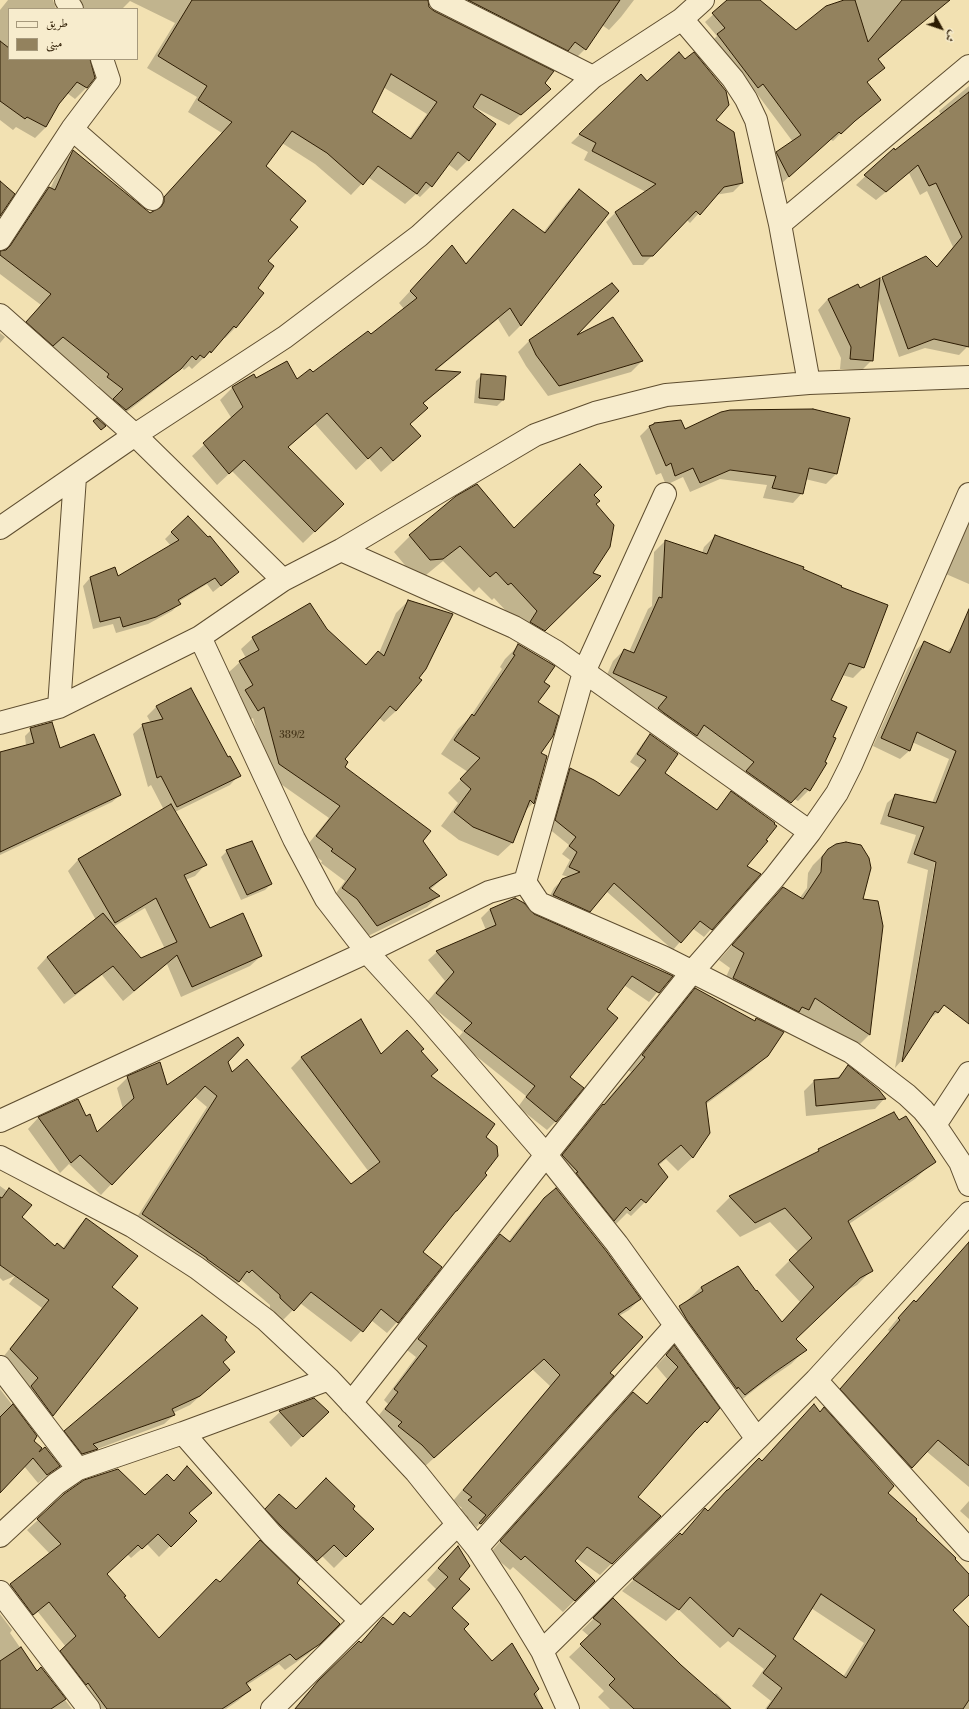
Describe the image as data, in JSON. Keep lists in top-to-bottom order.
{
  "house_numbers": ["389/2"],
  "legend": ["طريق", "مبنى"],
  "north": "bottom right"
}
